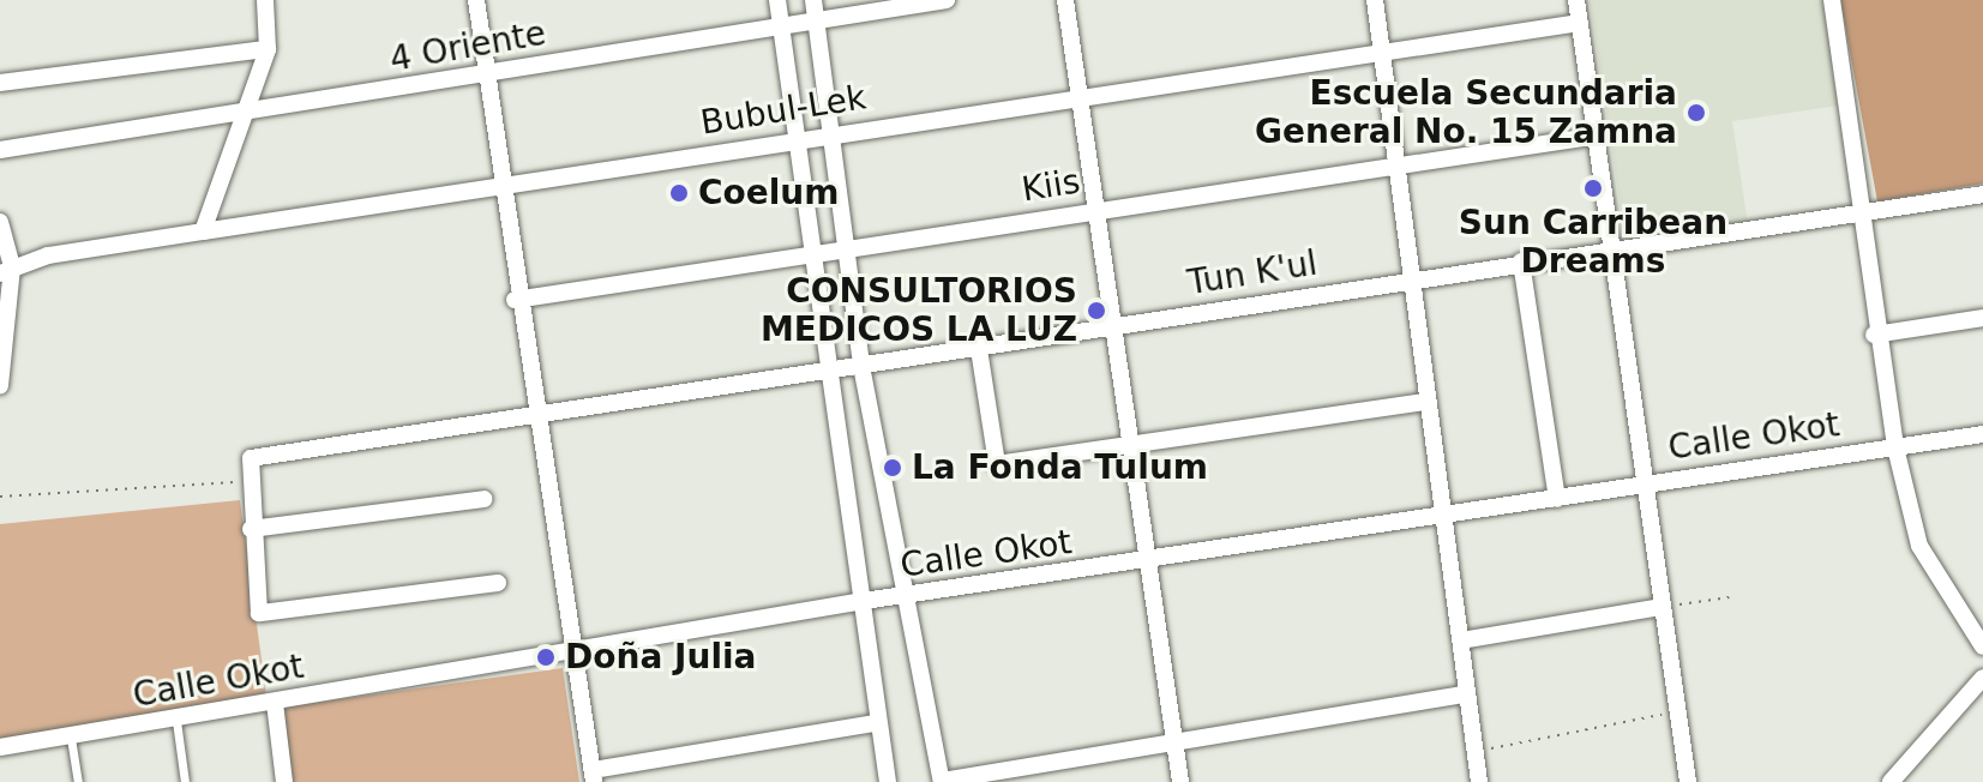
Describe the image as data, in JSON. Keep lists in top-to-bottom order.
{
  "streets": {
    "street": [
      "4 Oriente",
      "Bubul-Lek",
      "Kiis",
      "Tun K'ul",
      "Calle Okot"
    ]
  },
  "places": [
    "Escuela Secundaria General No. 15 Zamna",
    "Sun Carribean Dreams",
    "Coelum",
    "CONSULTORIOS MEDICOS LA LUZ",
    "La Fonda Tulum",
    "Doña Julia"
  ]
}
